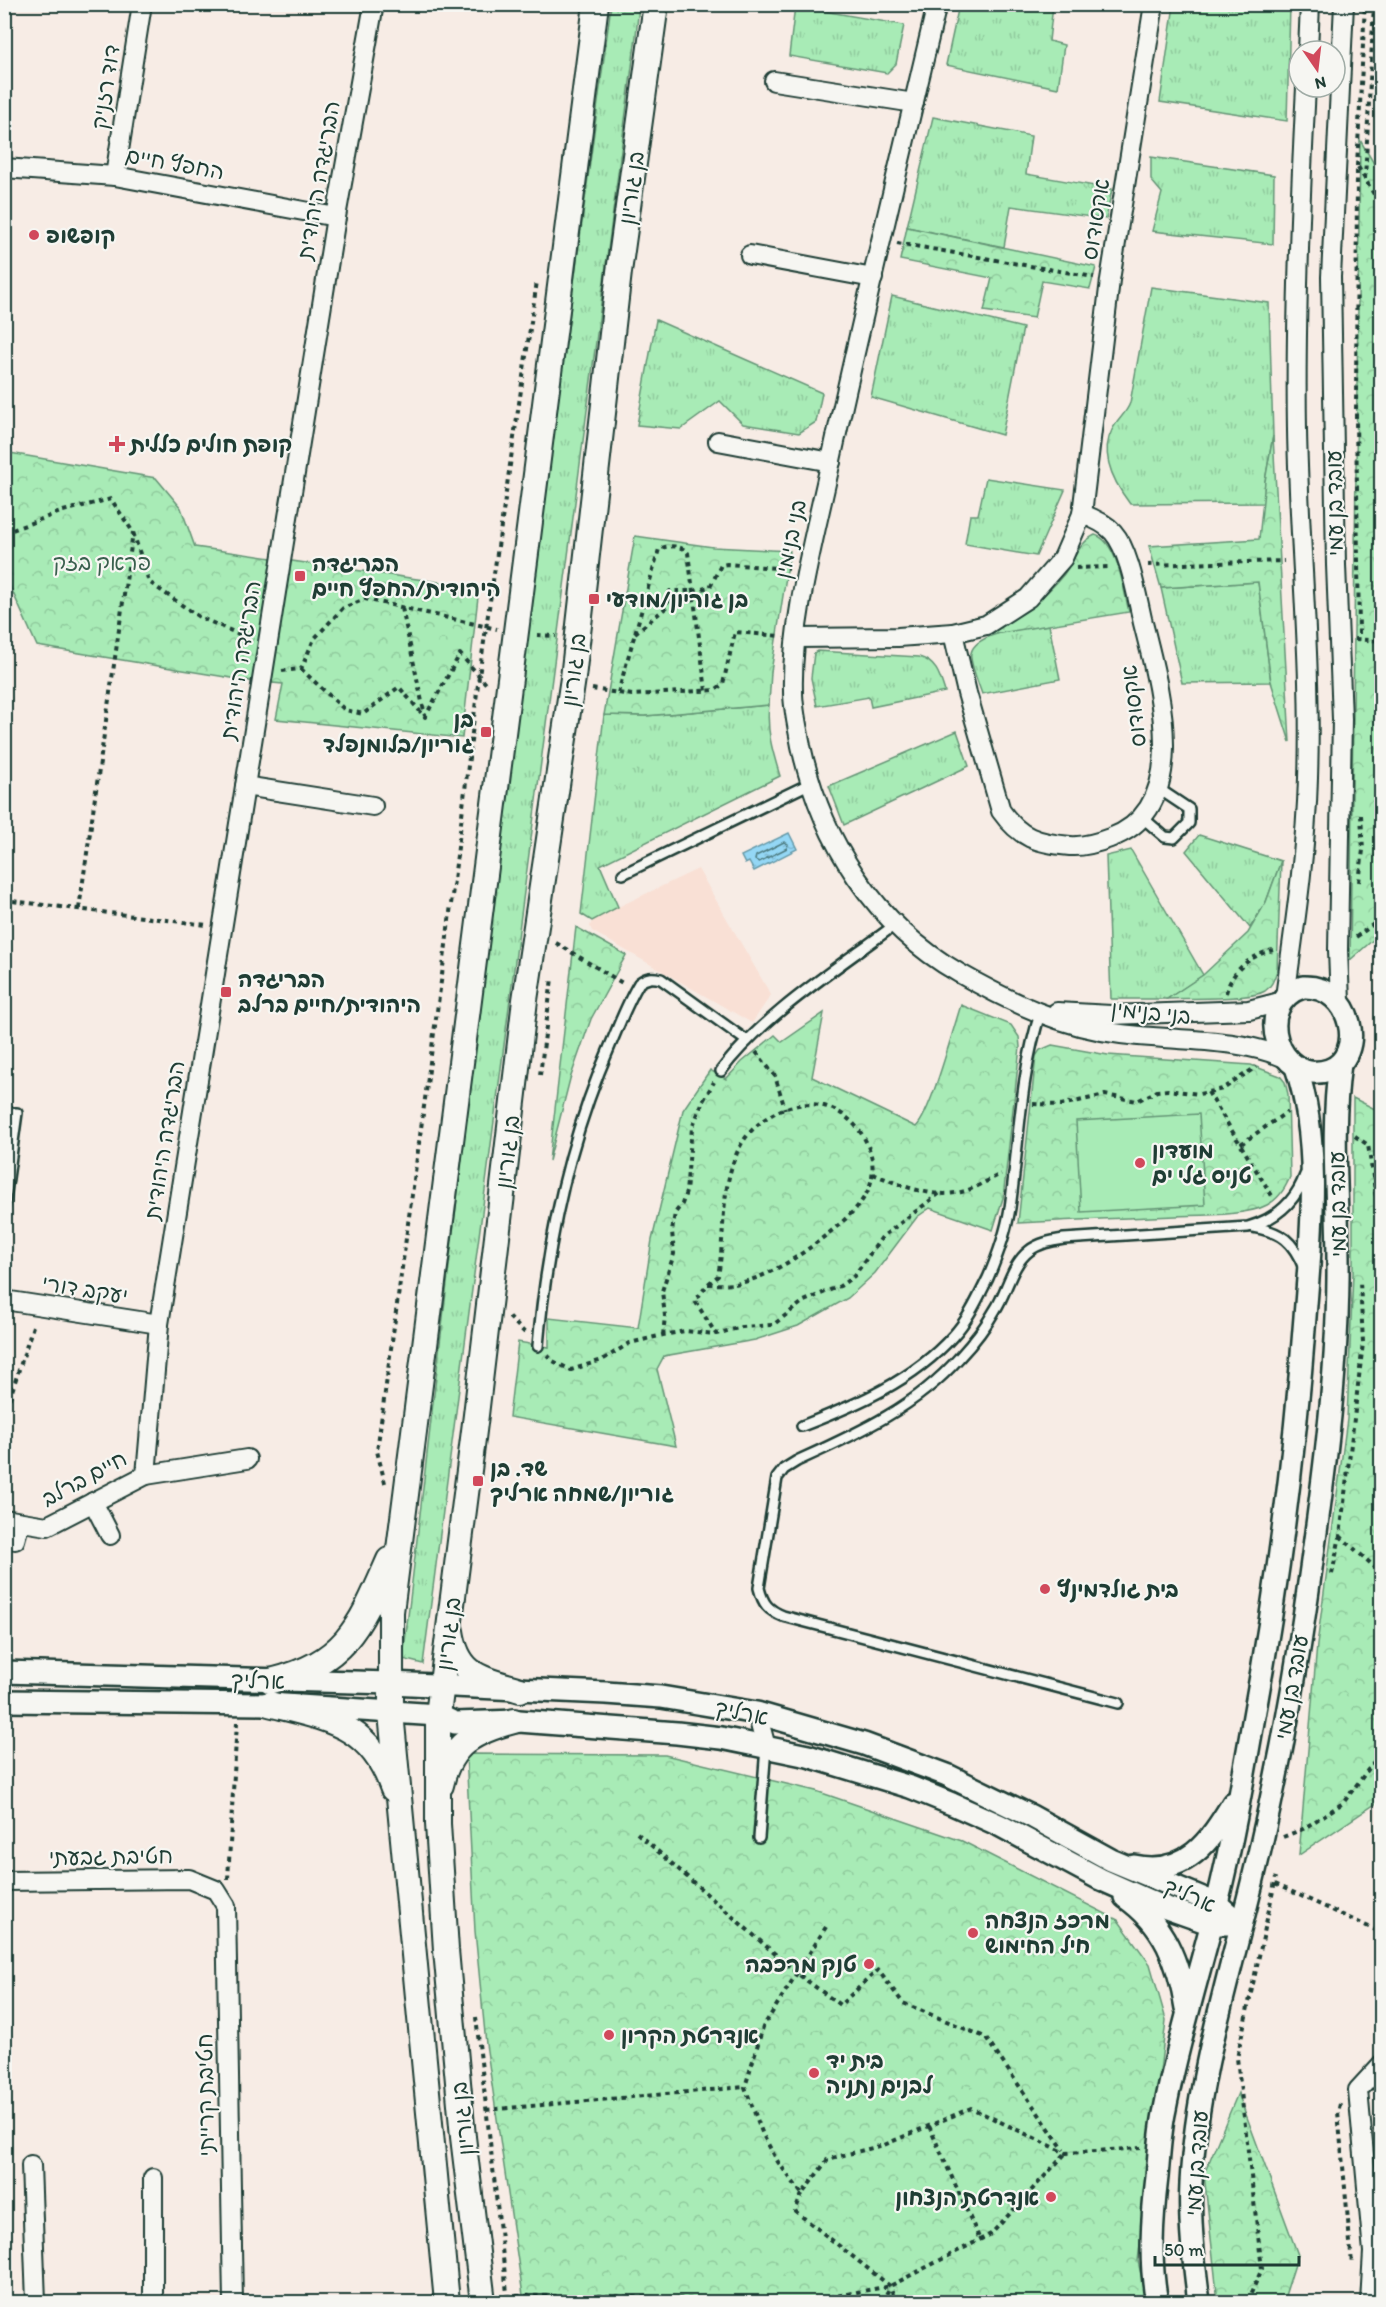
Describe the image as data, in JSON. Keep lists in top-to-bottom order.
{
  "streets": {
    "main road": ["בן גוריון"],
    "street": [
      "דוד רזניק",
      "החפץ חיים",
      "הבריגדה היהודית",
      "אקסודוס",
      "עובד בן עמי",
      "בני בנימין",
      "יעקב דורי",
      "חיים ברלב",
      "ארליך",
      "חטיבת גבעתי",
      "חטיבת קרייתי"
    ]
  },
  "crossings": [
    ["דוד רזניק", "החפץ חיים"],
    ["החפץ חיים", "הבריגדה היהודית"],
    ["הבריגדה היהודית", "יעקב דורי"],
    ["הבריגדה היהודית", "חיים ברלב"],
    ["בן גוריון", "ארליך"],
    ["אקסודוס", "בני בנימין"],
    ["עובד בן עמי", "בני בנימין"],
    ["עובד בן עמי", "ארליך"],
    ["יעקב דורי", "חיים ברלב"],
    ["חטיבת גבעתי", "חטיבת קרייתי"]
  ],
  "parks": ["פראק בזק"],
  "places": {
    "other": [
      "קופשופ",
      "מועדון טניס גלי ים",
      "בית גולדמינץ",
      "מרכז הנצחה חיל החימוש",
      "טנק מרכבה",
      "אנדרטת הקרון",
      "בית יד לבנים נתניה",
      "אנדרטת הנצחון"
    ],
    "health": ["קופת חולים כללית"],
    "transit": [
      "הבריגדה היהודית/החפץ חיים",
      "בן גוריון/מודעי",
      "בן גוריון/בלומנפלד",
      "הבריגדה היהודית/חיים ברלב",
      "שד. בן גוריון/שמחה ארליך"
    ]
  },
  "scale_bar": "50 m",
  "north": "bottom"
}
